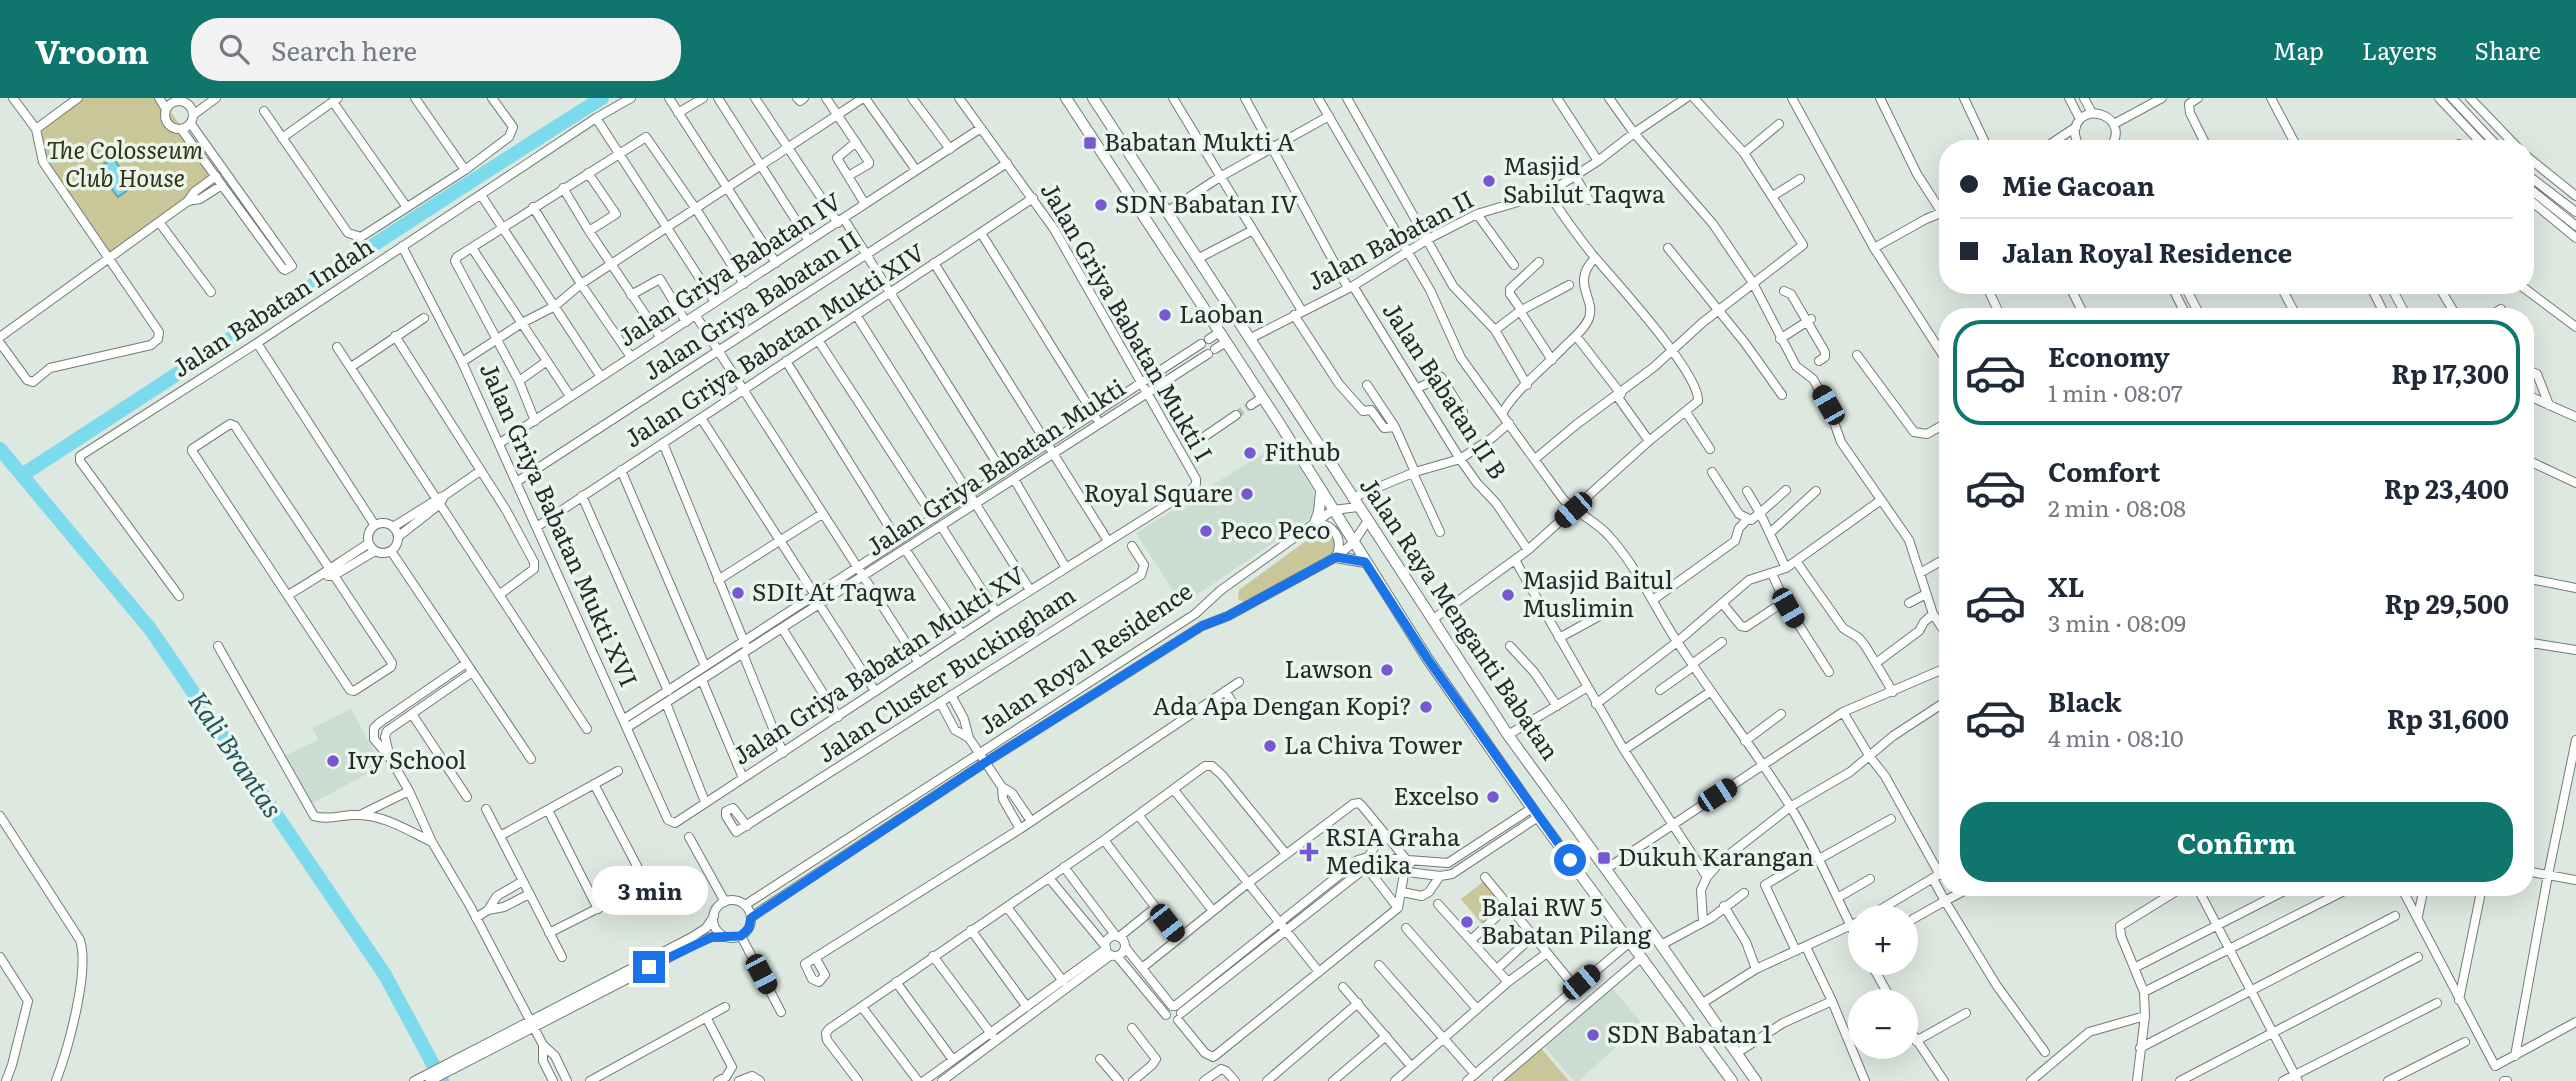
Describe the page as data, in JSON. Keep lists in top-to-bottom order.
{
  "streets": {
    "main road": ["Jalan Raya Menganti Babatan"],
    "street": [
      "Jalan Babatan II",
      "Jalan Griya Babatan IV",
      "Jalan Griya Babatan II",
      "Jalan Babatan Indah",
      "Jalan Griya Babatan Mukti I",
      "Jalan Griya Babatan Mukti XIV",
      "Jalan Babatan II B",
      "Jalan Griya Babatan Mukti",
      "Jalan Griya Babatan Mukti XVI",
      "Jalan Royal Residence",
      "Jalan Griya Babatan Mukti XV",
      "Jalan Cluster Buckingham"
    ]
  },
  "crossings": [
    ["Jalan Babatan II", "Jalan Babatan II B"],
    ["Jalan Babatan II", "Jalan Raya Menganti Babatan"],
    ["Jalan Griya Babatan IV", "Jalan Griya Babatan Mukti XVI"],
    ["Jalan Griya Babatan II", "Jalan Griya Babatan Mukti I"],
    ["Jalan Griya Babatan II", "Jalan Griya Babatan Mukti XVI"],
    ["Jalan Babatan Indah", "Jalan Griya Babatan Mukti XVI"],
    ["Jalan Griya Babatan Mukti I", "Jalan Griya Babatan Mukti XIV"],
    ["Jalan Griya Babatan Mukti I", "Jalan Griya Babatan Mukti"],
    ["Jalan Griya Babatan Mukti I", "Jalan Griya Babatan Mukti XV"],
    ["Jalan Griya Babatan Mukti XIV", "Jalan Griya Babatan Mukti XVI"],
    ["Jalan Griya Babatan Mukti", "Jalan Griya Babatan Mukti XVI"],
    ["Jalan Griya Babatan Mukti", "Jalan Raya Menganti Babatan"],
    ["Jalan Griya Babatan Mukti XVI", "Jalan Griya Babatan Mukti XV"],
    ["Jalan Raya Menganti Babatan", "Jalan Royal Residence"],
    ["Jalan Royal Residence", "Jalan Cluster Buckingham"]
  ],
  "water": ["Kali Brantas"],
  "parks": ["The Colosseum Club House"],
  "places": {
    "transit": ["Babatan Mukti A", "Dukuh Karangan"],
    "other": [
      "Masjid Sabilut Taqwa",
      "SDN Babatan IV",
      "Laoban",
      "Fithub",
      "Royal Square",
      "Peco Peco",
      "SDIt At Taqwa",
      "Masjid Baitul Muslimin",
      "Lawson",
      "Ada Apa Dengan Kopi?",
      "La Chiva Tower",
      "Ivy School",
      "Excelso",
      "Balai RW 5 Babatan Pilang",
      "SDN Babatan 1"
    ],
    "health": ["RSIA Graha Medika"]
  },
  "page": {
    "header": "Vroom",
    "search": "Search here",
    "nav": ["Map", "Layers", "Share"],
    "banner": ["Mie Gacoan", "Jalan Royal Residence"],
    "list": [
      {
        "name": "Economy",
        "note": "1 min · 08:07",
        "value": "Rp 17,300"
      },
      {
        "name": "Comfort",
        "note": "2 min · 08:08",
        "value": "Rp 23,400"
      },
      {
        "name": "XL",
        "note": "3 min · 08:09",
        "value": "Rp 29,500"
      },
      {
        "name": "Black",
        "note": "4 min · 08:10",
        "value": "Rp 31,600"
      }
    ],
    "buttons": "Confirm",
    "bubble": "3 min",
    "map_buttons": ["+", "−"]
  }
}
